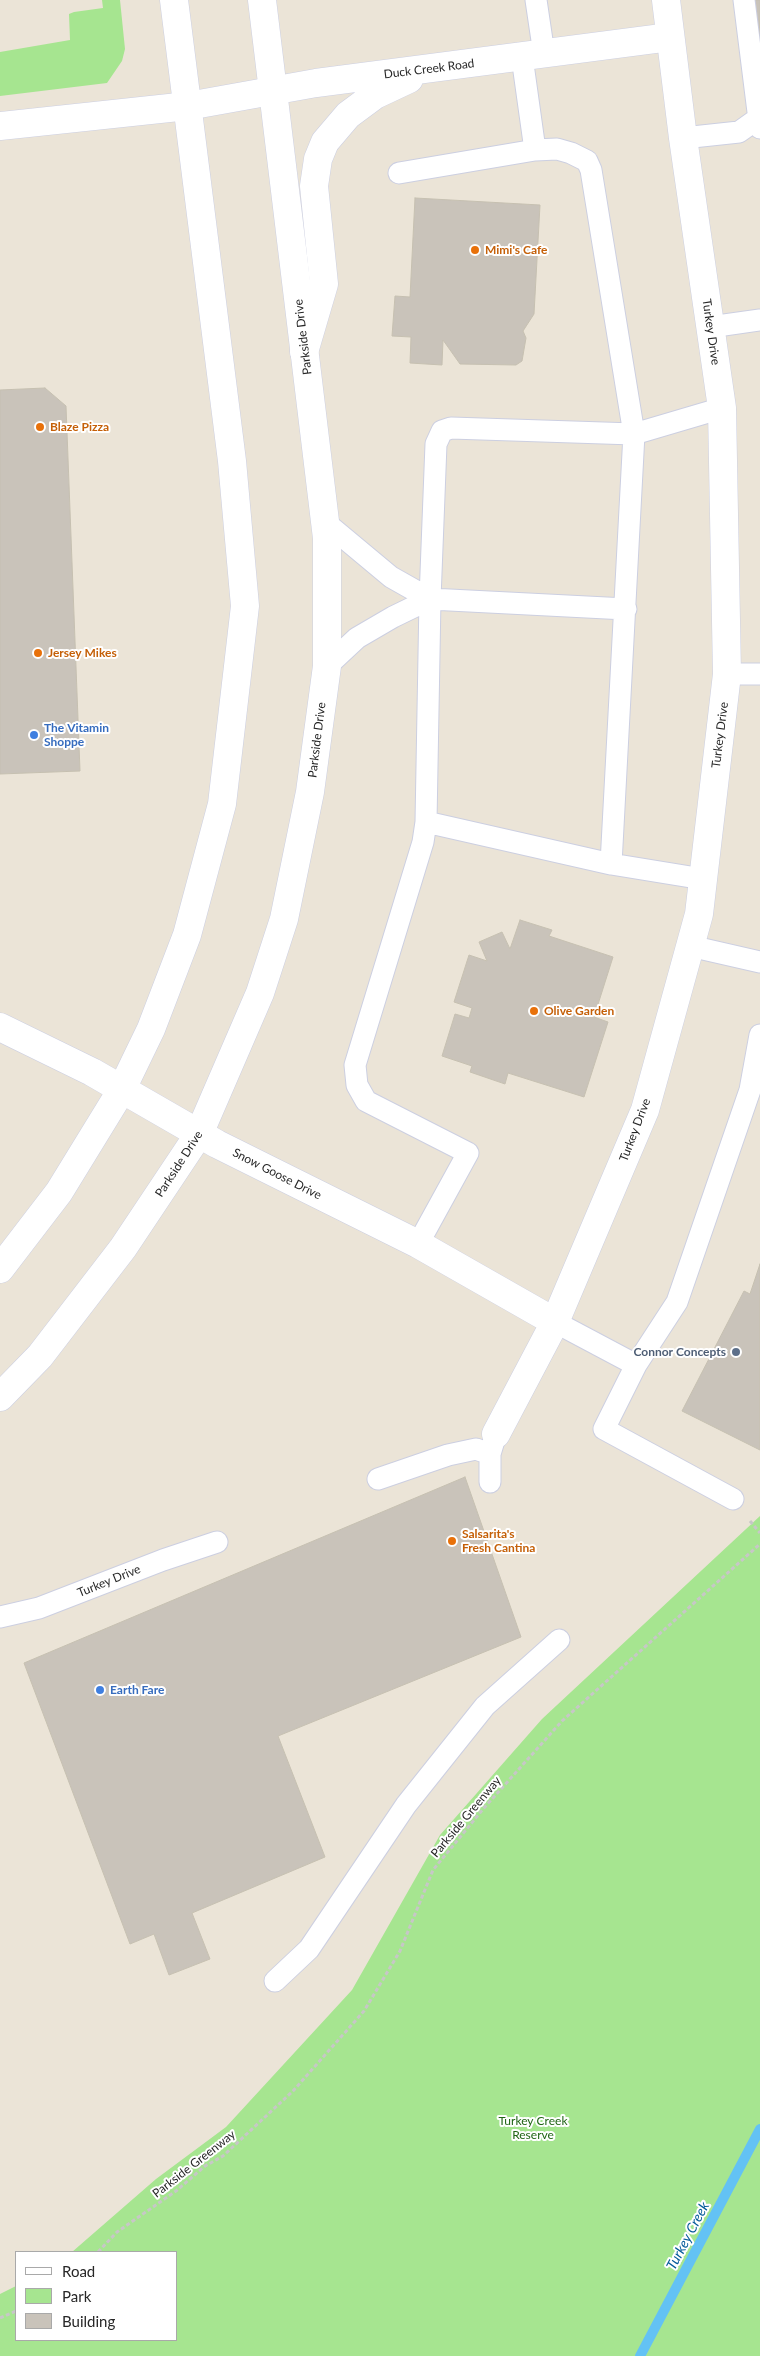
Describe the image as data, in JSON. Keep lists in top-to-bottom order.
{
  "streets": {
    "street": [
      "Duck Creek Road",
      "Turkey Drive",
      "Parkside Drive",
      "Snow Goose Drive"
    ],
    "path": ["Parkside Greenway"]
  },
  "crossings": [
    ["Duck Creek Road", "Turkey Drive"],
    ["Duck Creek Road", "Parkside Drive"],
    ["Turkey Drive", "Snow Goose Drive"],
    ["Parkside Drive", "Snow Goose Drive"]
  ],
  "water": ["Turkey Creek"],
  "parks": ["Turkey Creek Reserve"],
  "places": [
    "Mimi's Cafe",
    "Blaze Pizza",
    "Jersey Mikes",
    "The Vitamin Shoppe",
    "Olive Garden",
    "Connor Concepts",
    "Salsarita's Fresh Cantina",
    "Earth Fare"
  ],
  "legend": ["Road", "Park", "Building"]
}
